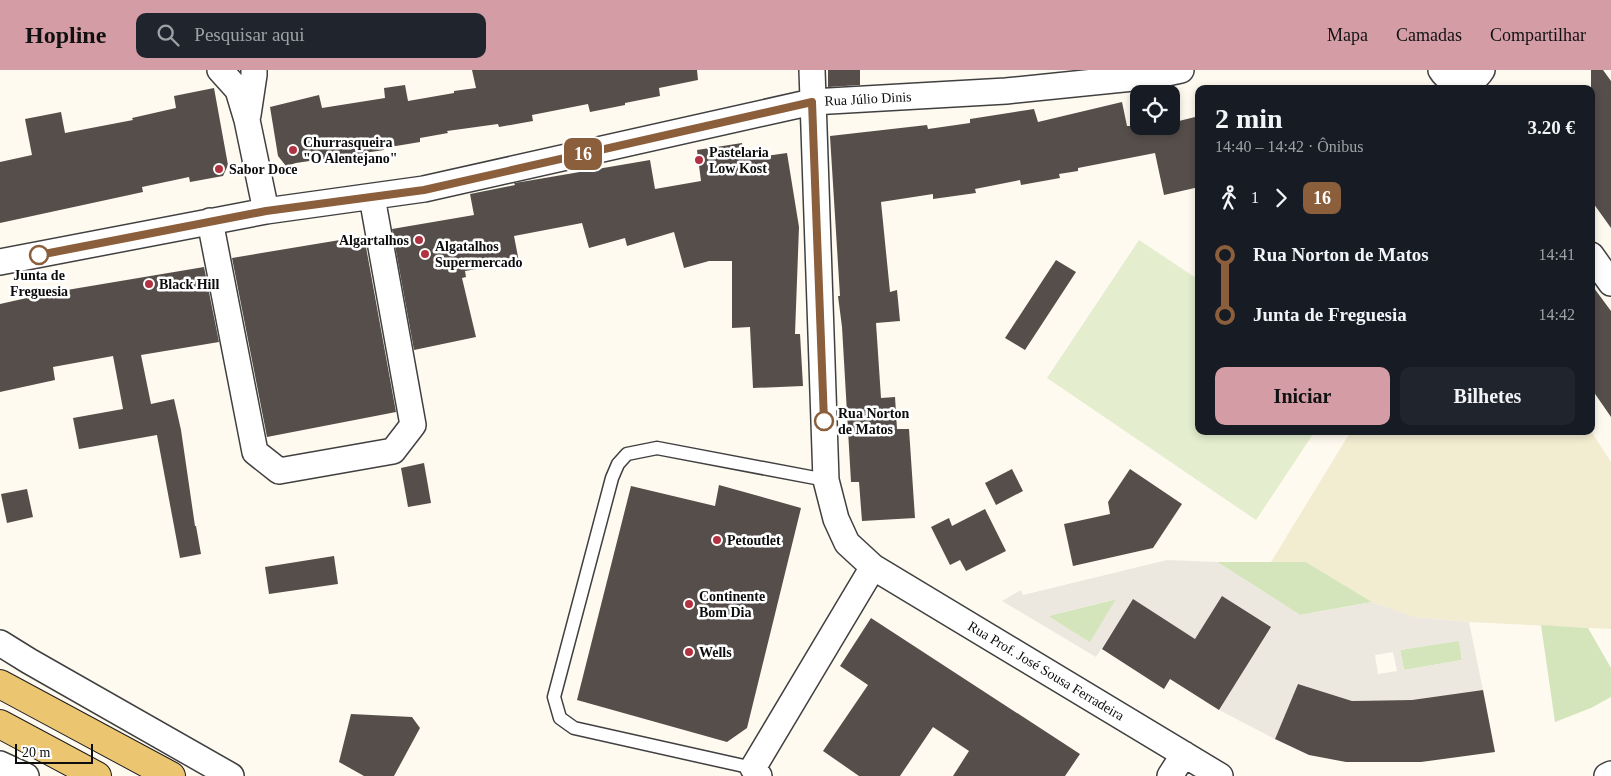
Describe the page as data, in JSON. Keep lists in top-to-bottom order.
{
  "streets": {
    "street": ["Rua Júlio Dinis", "Rua Prof. José Sousa Ferradeira"]
  },
  "places": [
    "Churrasqueira \"O Alentejano\"",
    "Pastelaria Low Kost",
    "Sabor Doce",
    "Algartalhos",
    "Algatalhos Supermercado",
    "Junta de Freguesia",
    "Black Hill",
    "Rua Norton de Matos",
    "Petoutlet",
    "Continente Bom Dia",
    "Wells"
  ],
  "lines": ["bus line 16"],
  "scale_bar": "20 m",
  "page": {
    "header": "Hopline",
    "search": "Pesquisar aqui",
    "nav": ["Mapa", "Camadas", "Compartilhar"],
    "on_map": "16",
    "heading": ["2 min", "14:40 – 14:42 · Ônibus", "3.20 €"],
    "legs": ["1", "16"],
    "list": [
      {
        "name": "Rua Norton de Matos",
        "value": "14:41"
      },
      {
        "name": "Junta de Freguesia",
        "value": "14:42"
      }
    ],
    "buttons": ["Iniciar", "Bilhetes"],
    "scale": "20 m"
  }
}
